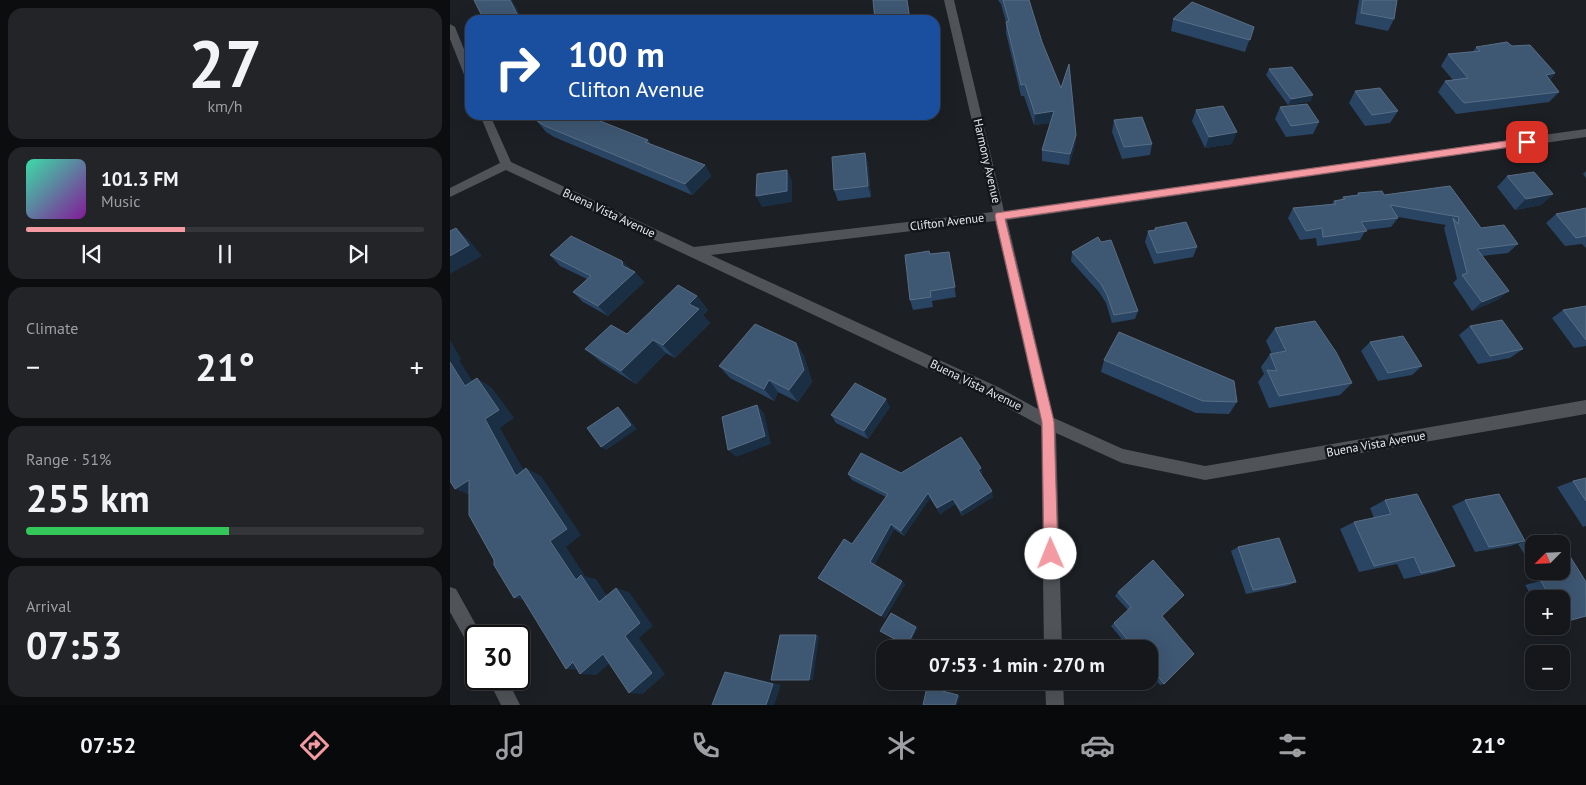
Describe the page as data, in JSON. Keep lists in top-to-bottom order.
{
  "streets": {
    "street": ["Harmony Avenue", "Buena Vista Avenue", "Clifton Avenue"]
  },
  "crossings": [
    ["Harmony Avenue", "Buena Vista Avenue"],
    ["Harmony Avenue", "Clifton Avenue"],
    ["Buena Vista Avenue", "Clifton Avenue"]
  ],
  "north": "bottom left",
  "page": {
    "tile": [
      ["27", "km/h"],
      "Climate",
      ["Range · 51%", "255 km"],
      ["Arrival", "07:53"]
    ],
    "turn": ["100 m", "Clifton Avenue"],
    "song": ["101.3 FM", "Music"],
    "heat": ["−", "21°", "+"],
    "map_buttons": ["+", "−"],
    "limit": "30",
    "trip": "07:53 · 1 min · 270 m",
    "tabs": ["07:52", "21°"]
  }
}
